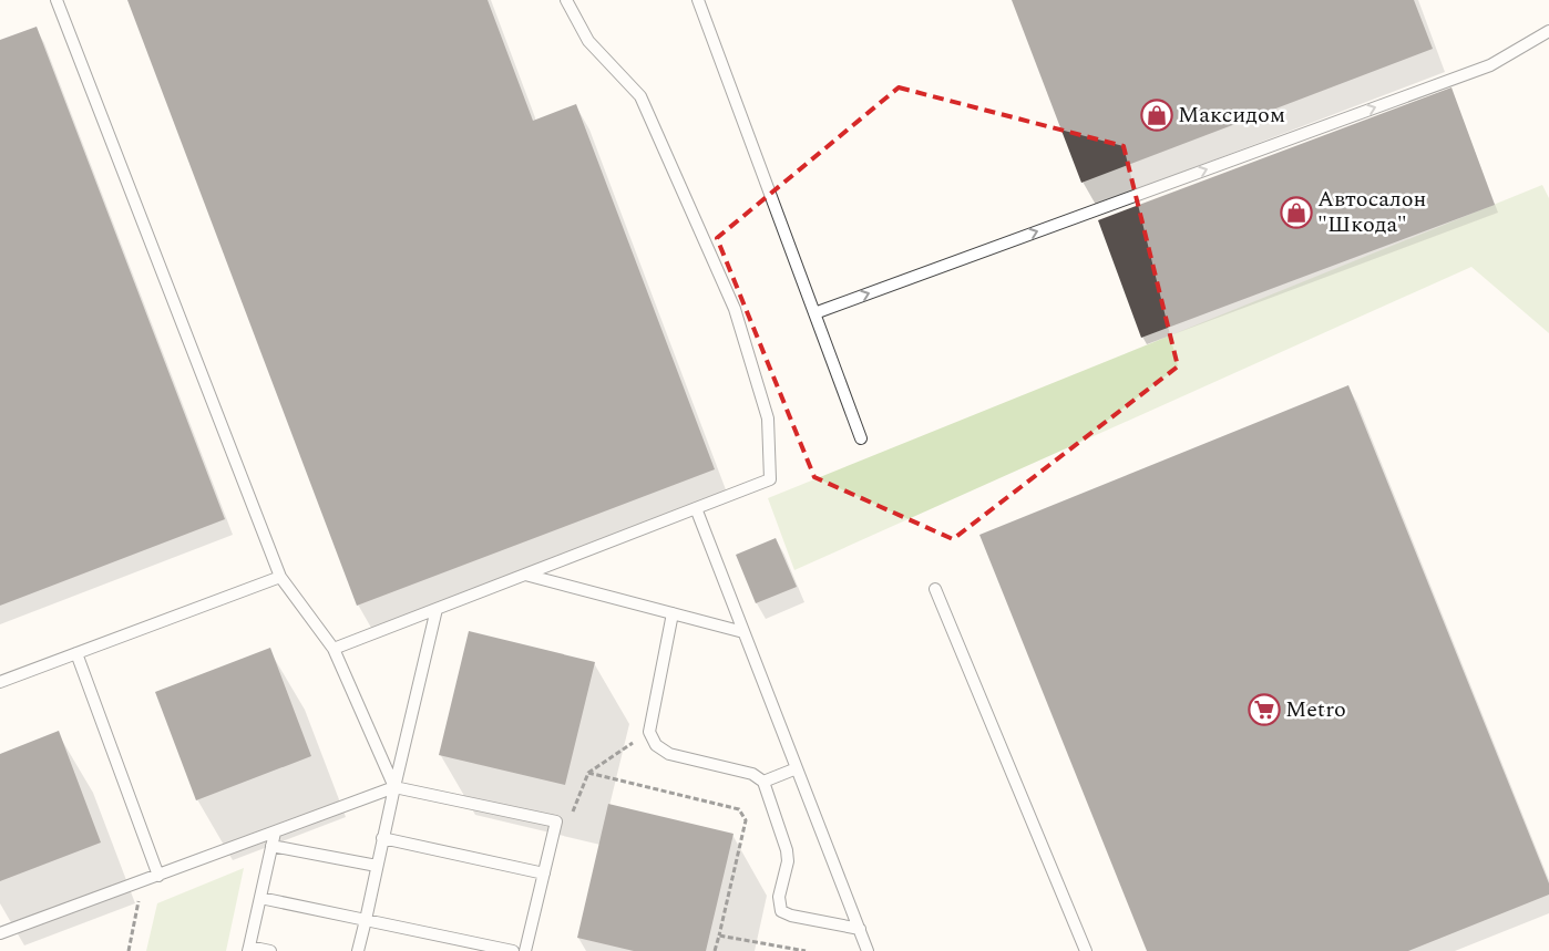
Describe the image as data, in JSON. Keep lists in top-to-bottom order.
{
  "places": {
    "shop": ["Максидом", "Автосалон \"Шкода\""],
    "supermarket": ["Metro"]
  }
}
